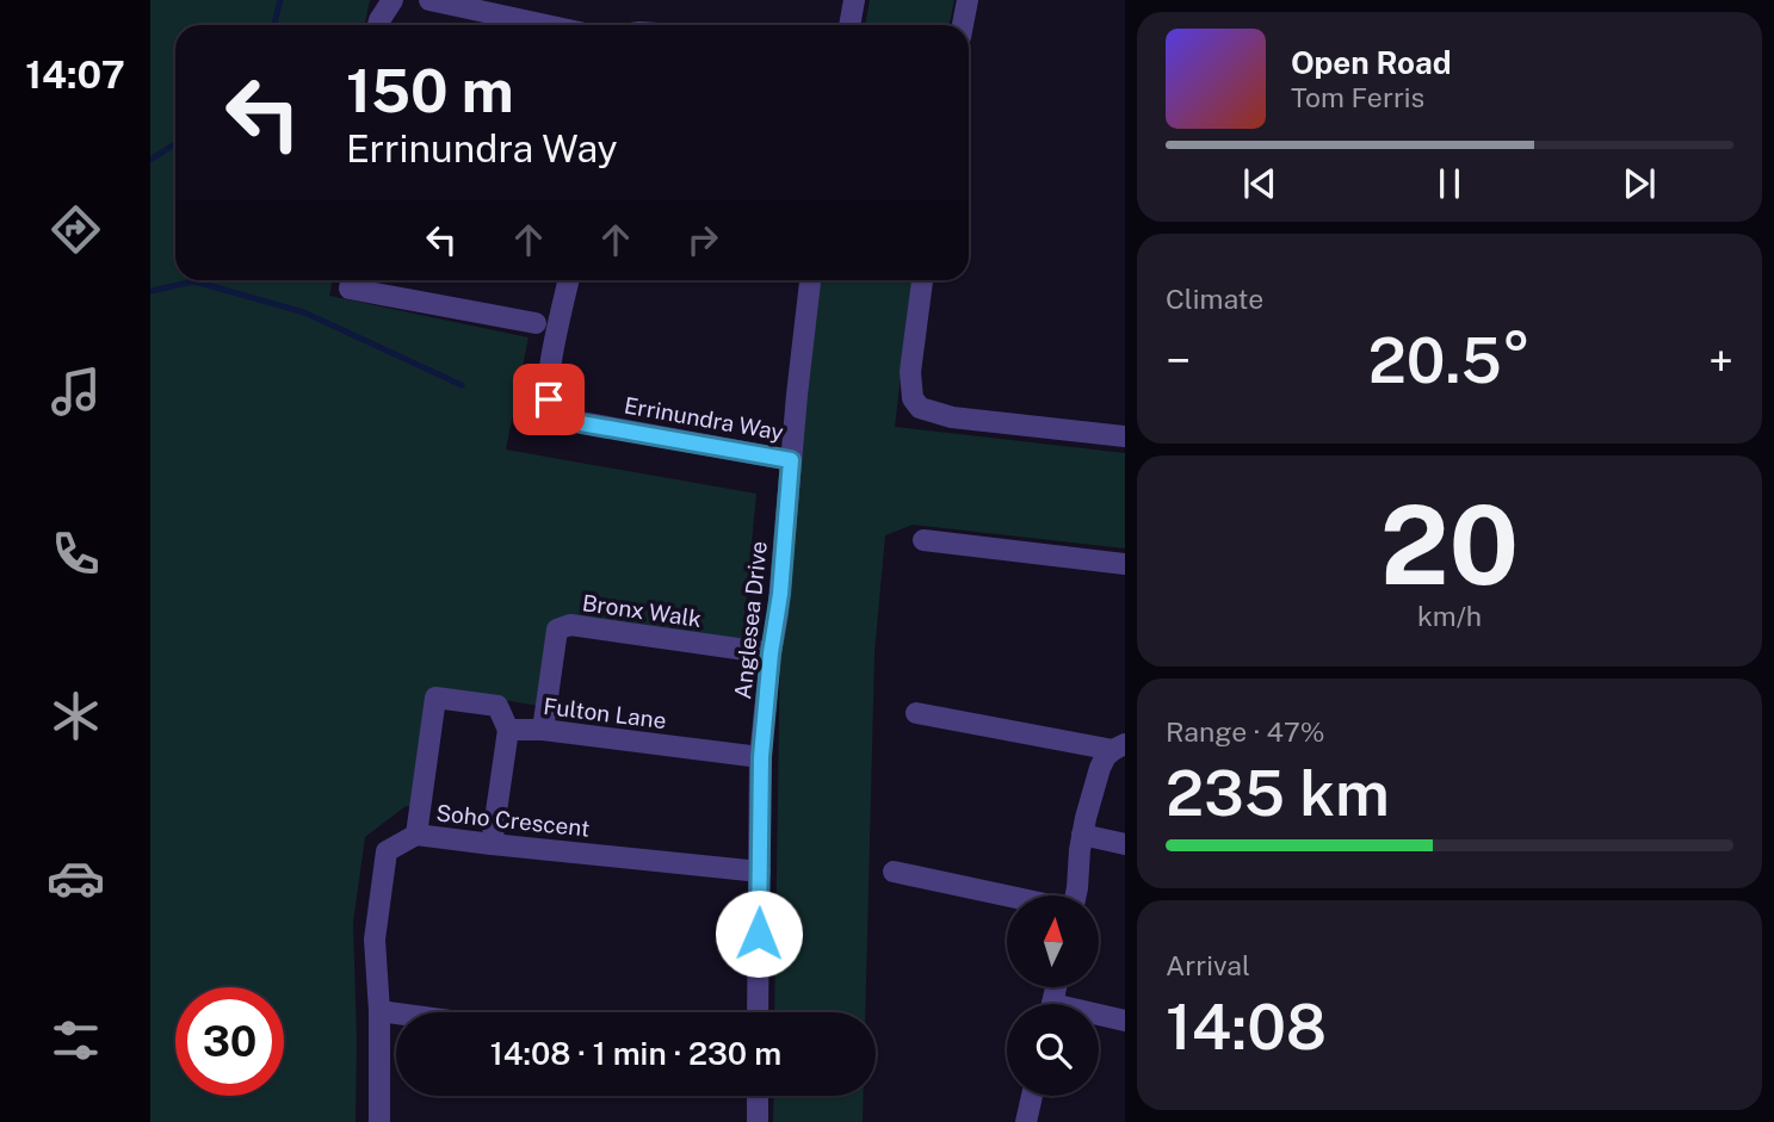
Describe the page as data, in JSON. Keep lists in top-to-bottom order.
{
  "streets": {
    "street": [
      "Errinundra Way",
      "Bronx Walk",
      "Anglesea Drive",
      "Fulton Lane",
      "Soho Crescent"
    ]
  },
  "crossings": [
    ["Errinundra Way", "Anglesea Drive"],
    ["Bronx Walk", "Anglesea Drive"],
    ["Bronx Walk", "Fulton Lane"],
    ["Anglesea Drive", "Fulton Lane"],
    ["Anglesea Drive", "Soho Crescent"]
  ],
  "north": "top",
  "page": {
    "tabs": "14:07",
    "turn": ["150 m", "Errinundra Way"],
    "song": ["Open Road", "Tom Ferris"],
    "tile": [
      "Climate",
      ["20", "km/h"],
      ["Range · 47%", "235 km"],
      ["Arrival", "14:08"]
    ],
    "heat": ["−", "20.5°", "+"],
    "limit": "30",
    "trip": "14:08 · 1 min · 230 m"
  }
}
